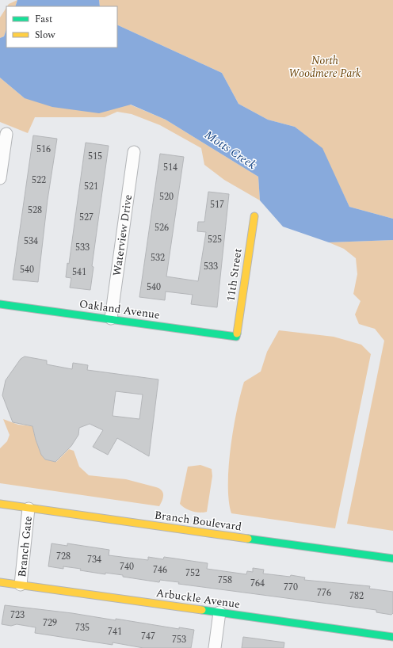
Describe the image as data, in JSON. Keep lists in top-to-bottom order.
{
  "streets": {
    "street": [
      "Waterview Drive",
      "11th Street",
      "Oakland Avenue",
      "Branch Boulevard",
      "Branch Gate",
      "Arbuckle Avenue"
    ]
  },
  "crossings": [
    ["Waterview Drive", "Oakland Avenue"],
    ["11th Street", "Oakland Avenue"],
    ["Branch Boulevard", "Branch Gate"],
    ["Branch Gate", "Arbuckle Avenue"]
  ],
  "water": ["Motts Creek"],
  "parks": ["North Woodmere Park"],
  "house_numbers": [
    "516",
    "515",
    "514",
    "522",
    "521",
    "520",
    "517",
    "528",
    "527",
    "526",
    "525",
    "534",
    "533",
    "532",
    "533",
    "540",
    "541",
    "540",
    "728",
    "734",
    "740",
    "746",
    "752",
    "758",
    "764",
    "770",
    "776",
    "782",
    "723",
    "729",
    "735",
    "741",
    "747",
    "753"
  ],
  "legend": ["Fast", "Slow"]
}
